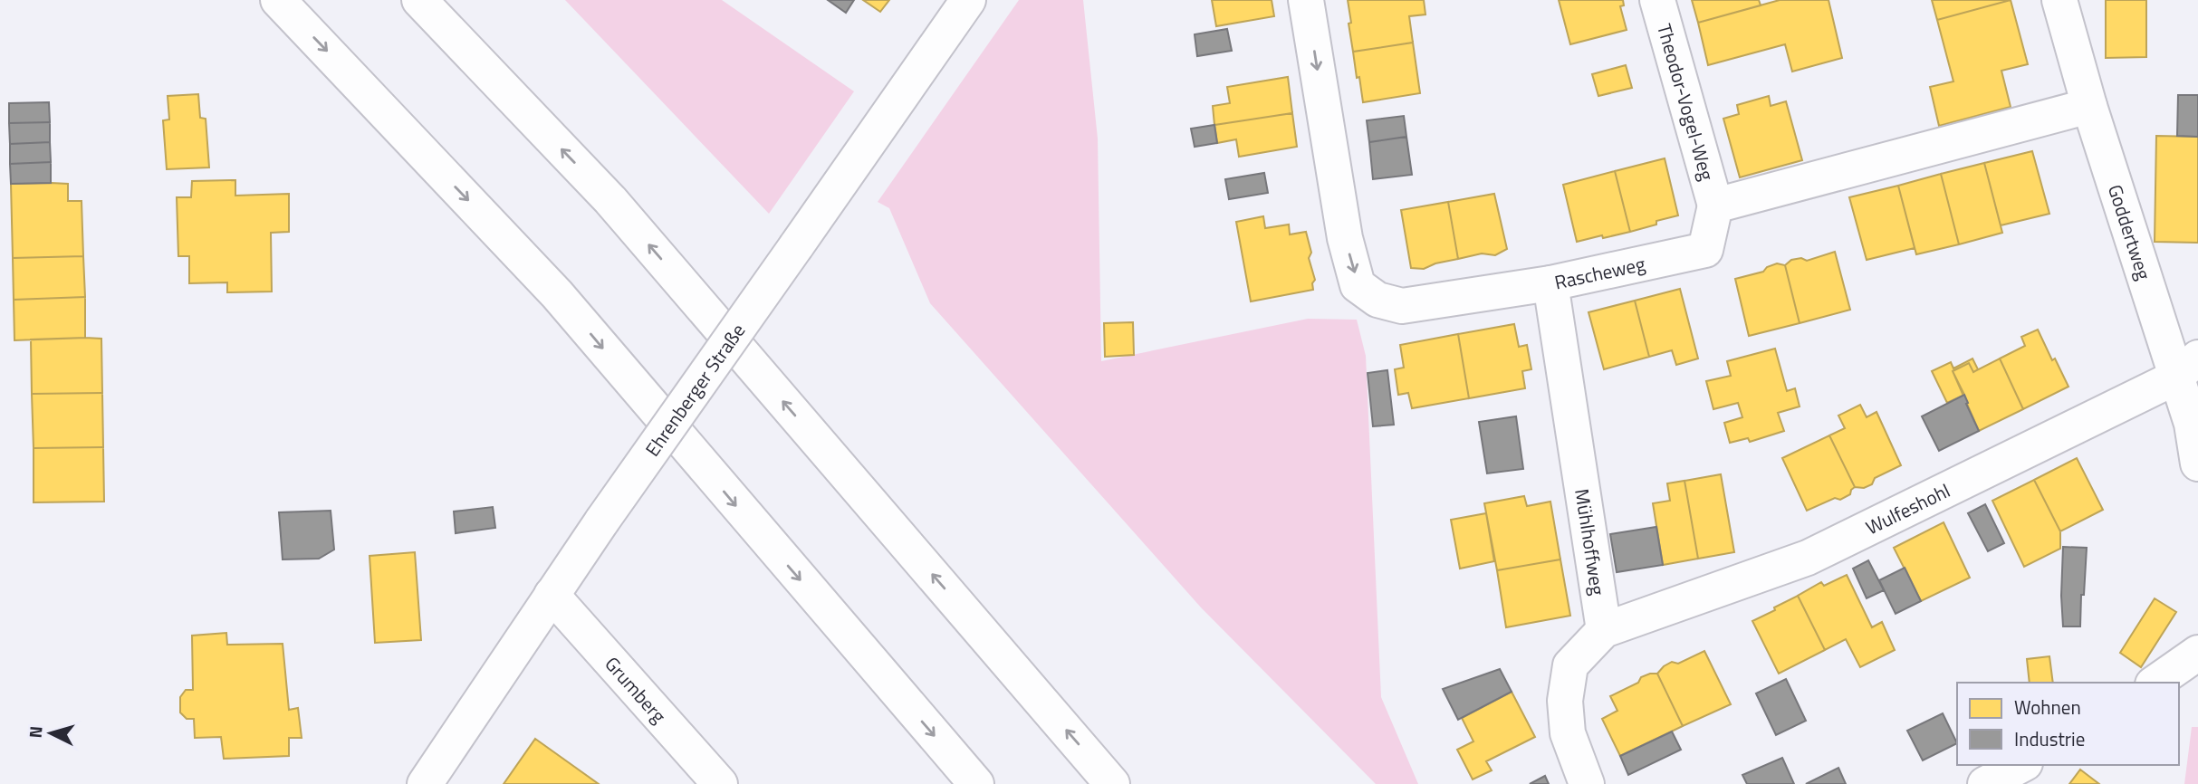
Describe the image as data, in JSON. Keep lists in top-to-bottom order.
{
  "streets": {
    "main road": [
      "Theodor-Vogel-Weg",
      "Goddertweg",
      "Rascheweg",
      "Ehrenberger Straße",
      "Wulfeshohl",
      "Mühlhoffweg",
      "Grumberg"
    ]
  },
  "crossings": [
    ["Theodor-Vogel-Weg", "Rascheweg"],
    ["Goddertweg", "Wulfeshohl"],
    ["Rascheweg", "Mühlhoffweg"],
    ["Ehrenberger Straße", "Grumberg"],
    ["Wulfeshohl", "Mühlhoffweg"]
  ],
  "legend": ["Wohnen", "Industrie"],
  "north": "left"
}
